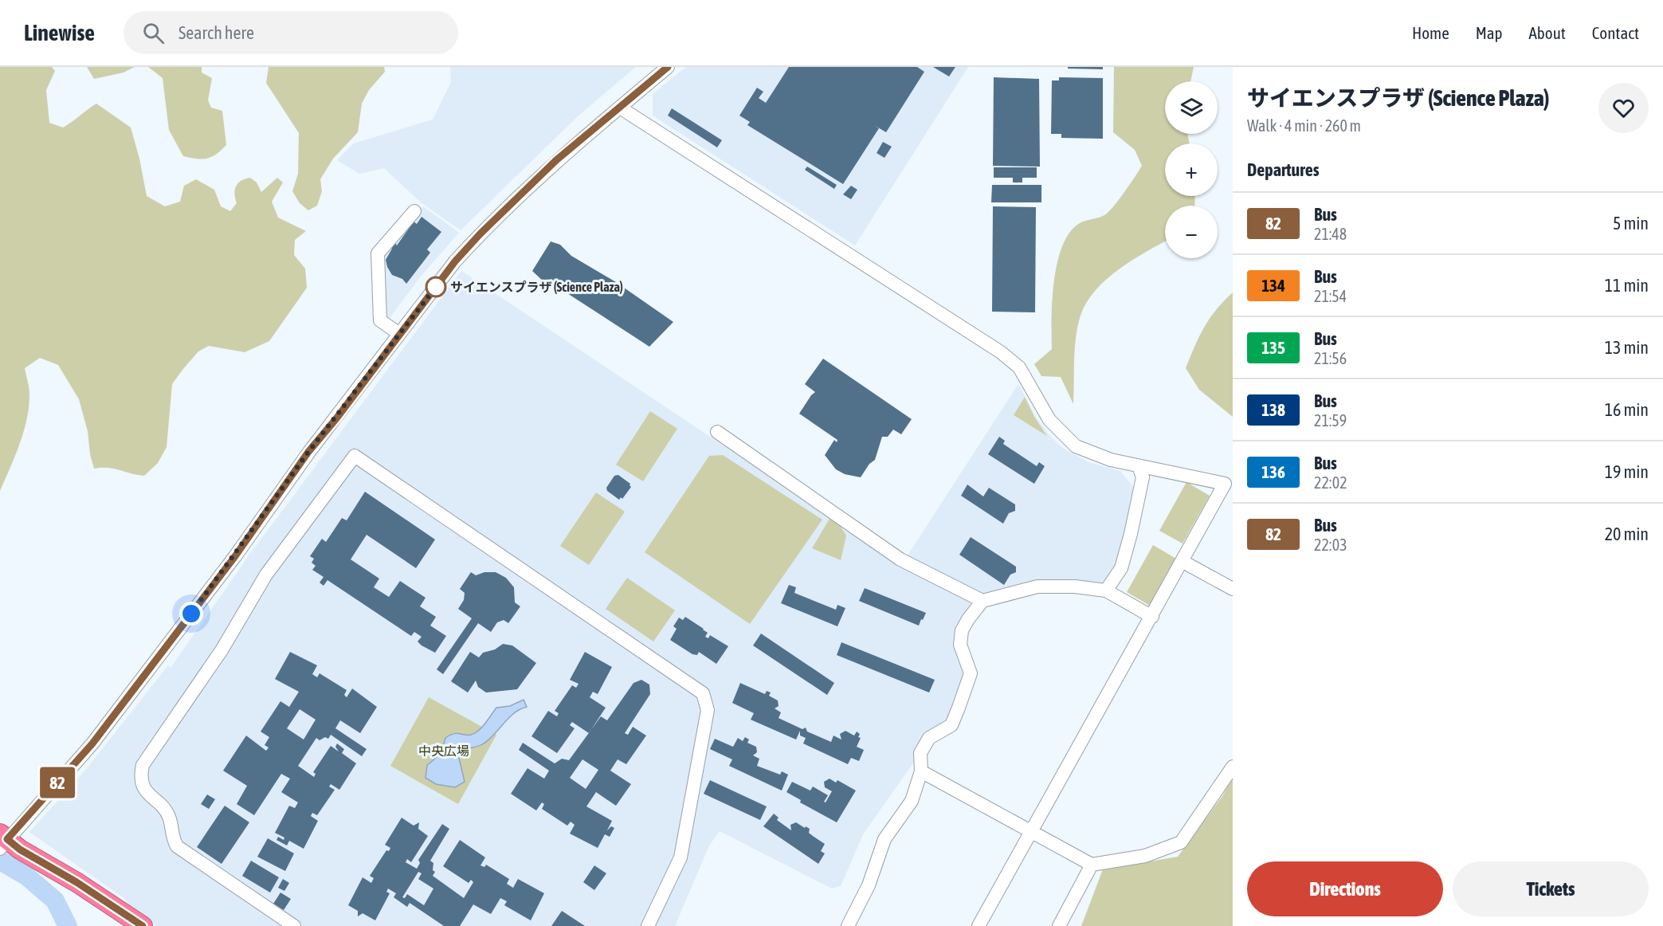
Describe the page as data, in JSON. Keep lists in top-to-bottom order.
{
  "parks": ["中央広場"],
  "places": ["サイエンスプラザ (Science Plaza)"],
  "lines": ["bus line 82"],
  "page": {
    "header": "Linewise",
    "search": "Search here",
    "nav": [
      "Home",
      "Map",
      "About",
      "Contact"
    ],
    "on_map": "82",
    "heading": [
      ["サイエンスプラザ (Science Plaza)", "Walk · 4 min · 260 m"],
      "Departures"
    ],
    "map_buttons": ["+", "−"],
    "list": [
      {
        "mark": "82",
        "name": "Bus",
        "note": "21:48",
        "value": "5 min"
      },
      {
        "mark": "134",
        "name": "Bus",
        "note": "21:54",
        "value": "11 min"
      },
      {
        "mark": "135",
        "name": "Bus",
        "note": "21:56",
        "value": "13 min"
      },
      {
        "mark": "138",
        "name": "Bus",
        "note": "21:59",
        "value": "16 min"
      },
      {
        "mark": "136",
        "name": "Bus",
        "note": "22:02",
        "value": "19 min"
      },
      {
        "mark": "82",
        "name": "Bus",
        "note": "22:03",
        "value": "20 min"
      }
    ],
    "buttons": ["Directions", "Tickets"]
  }
}
